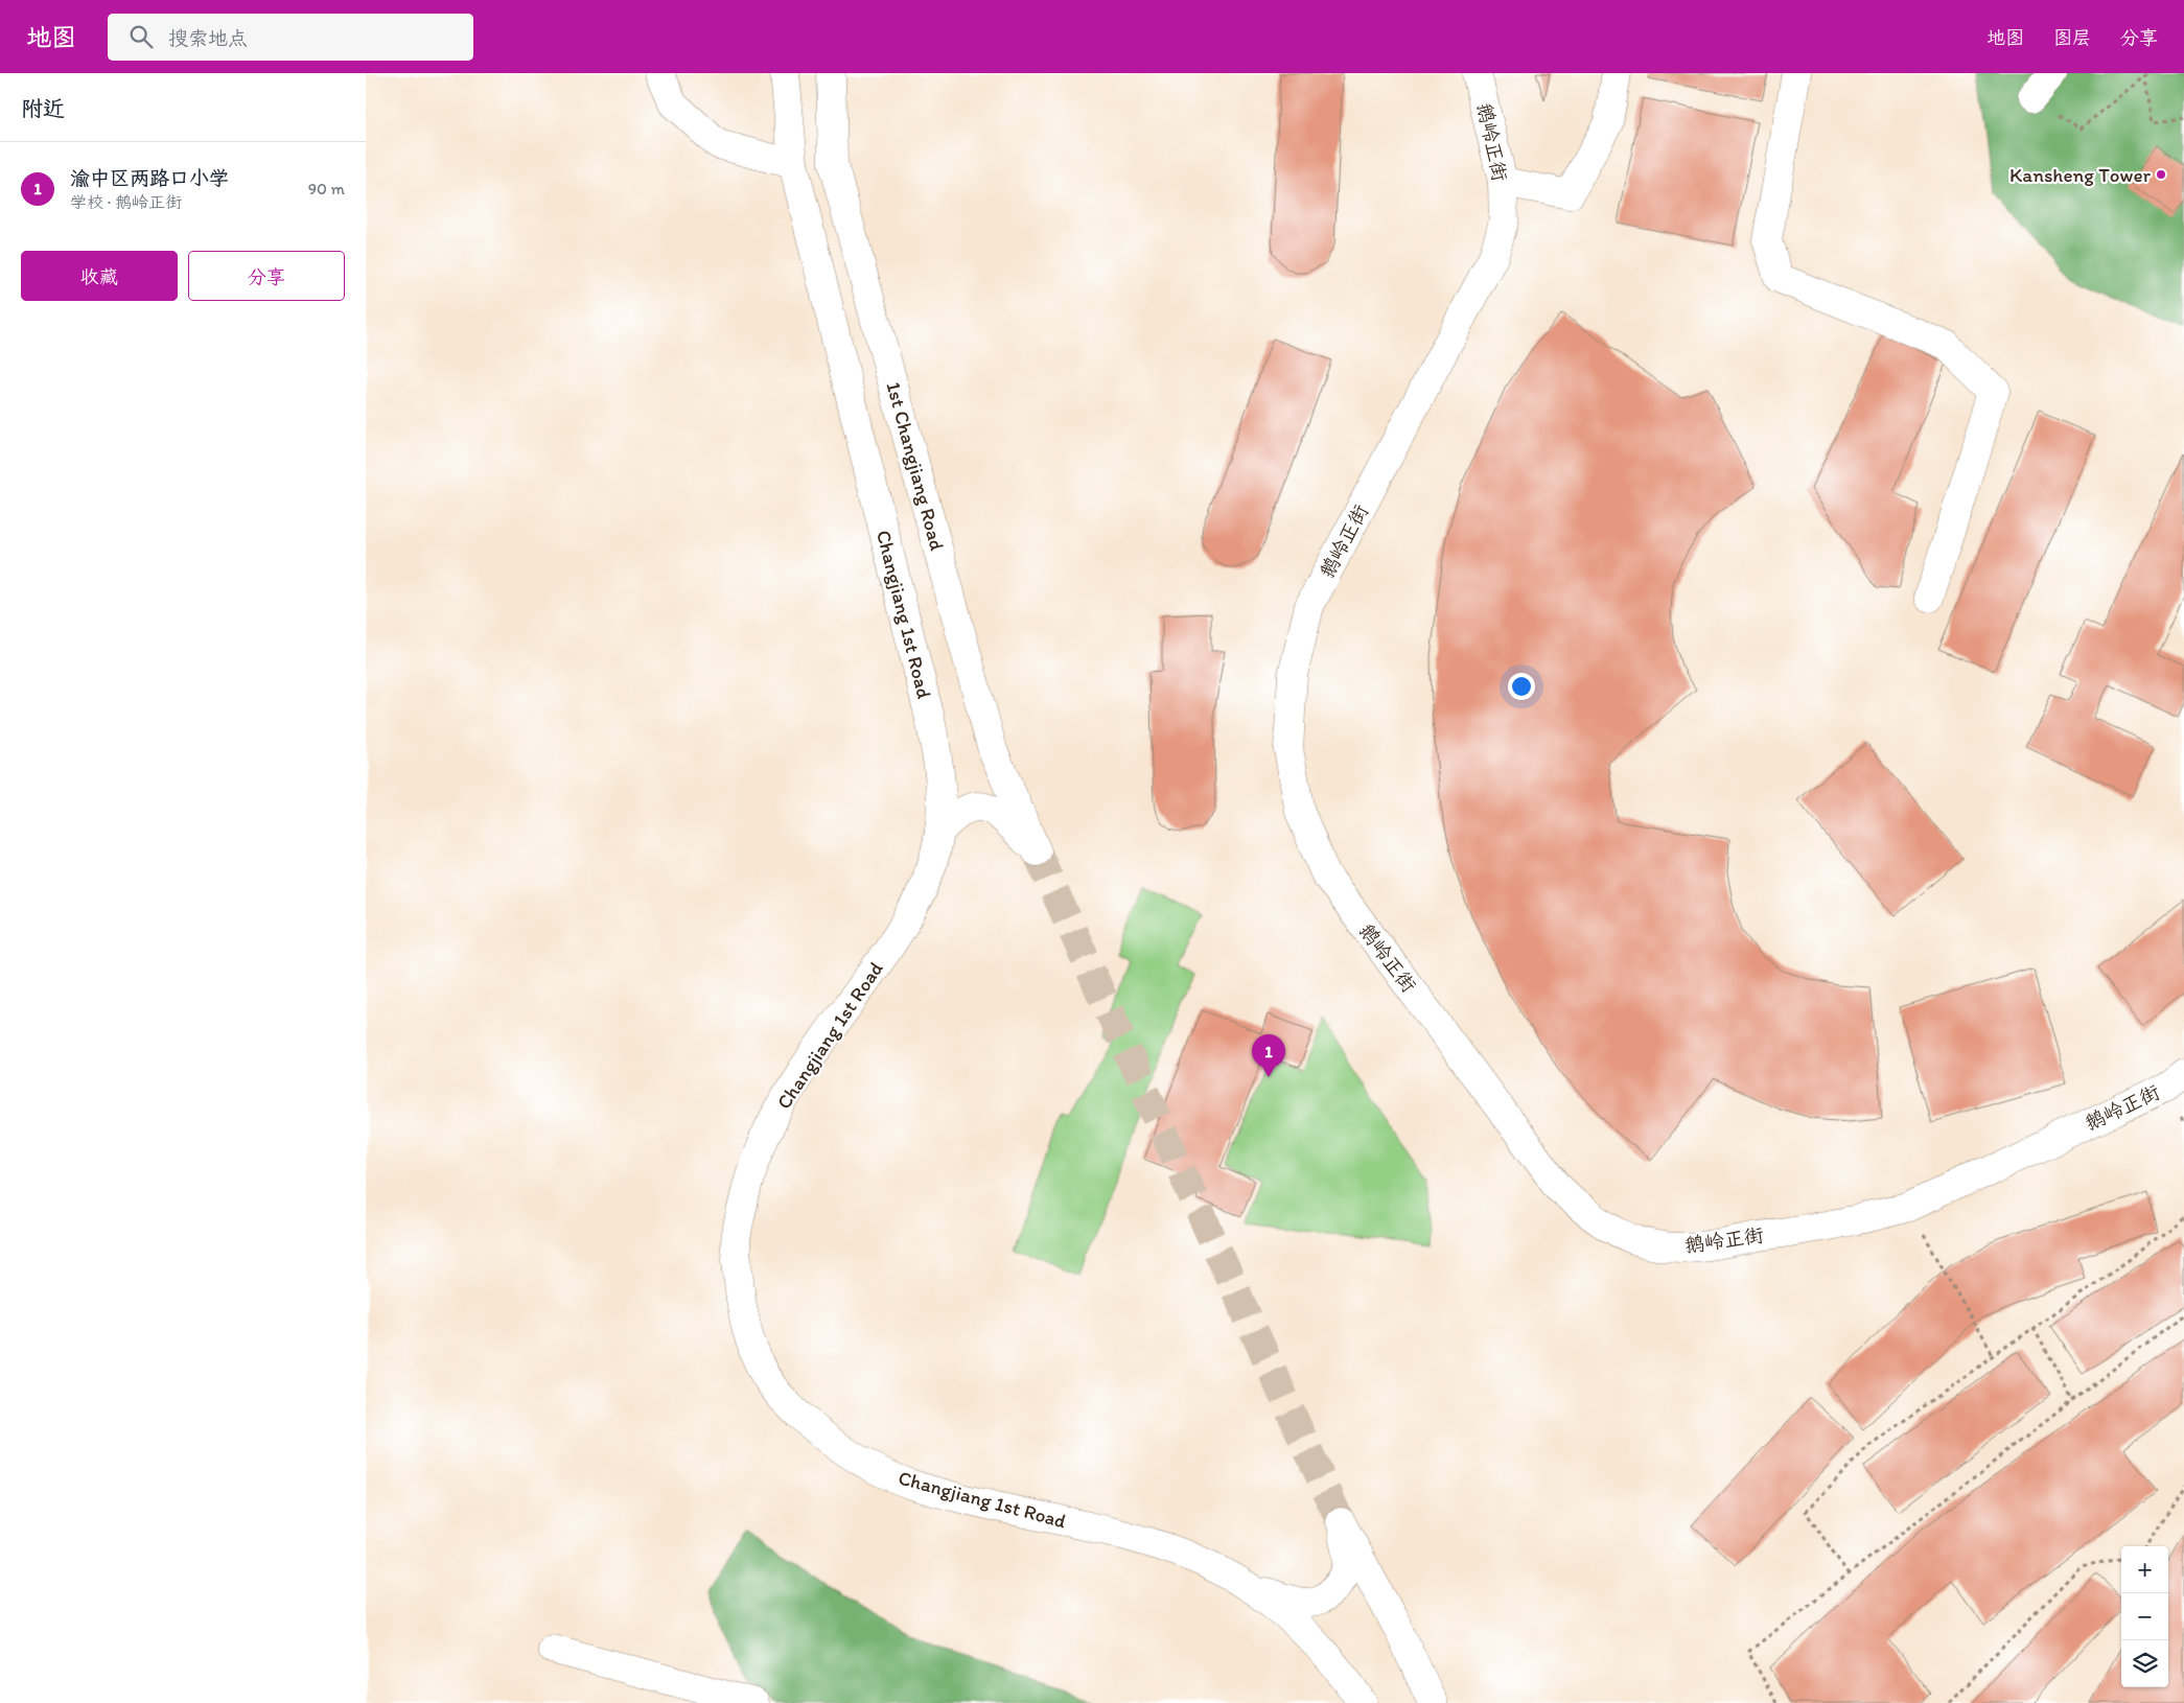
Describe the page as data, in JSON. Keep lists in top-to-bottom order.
{
  "streets": {
    "main road": ["鹅岭正街", "1st Changjiang Road", "Changjiang 1st Road"]
  },
  "crossings": [
    ["1st Changjiang Road", "Changjiang 1st Road"]
  ],
  "places": ["Kansheng Tower"],
  "page": {
    "header": "地图",
    "search": "搜索地点",
    "nav": ["地图", "图层", "分享"],
    "heading": "附近",
    "list": [
      {
        "mark": "1",
        "name": "渝中区两路口小学",
        "note": "学校 · 鹅岭正街",
        "value": "90 m"
      }
    ],
    "buttons": ["收藏", "分享"],
    "pins": "1",
    "map_buttons": ["+", "−"]
  }
}
